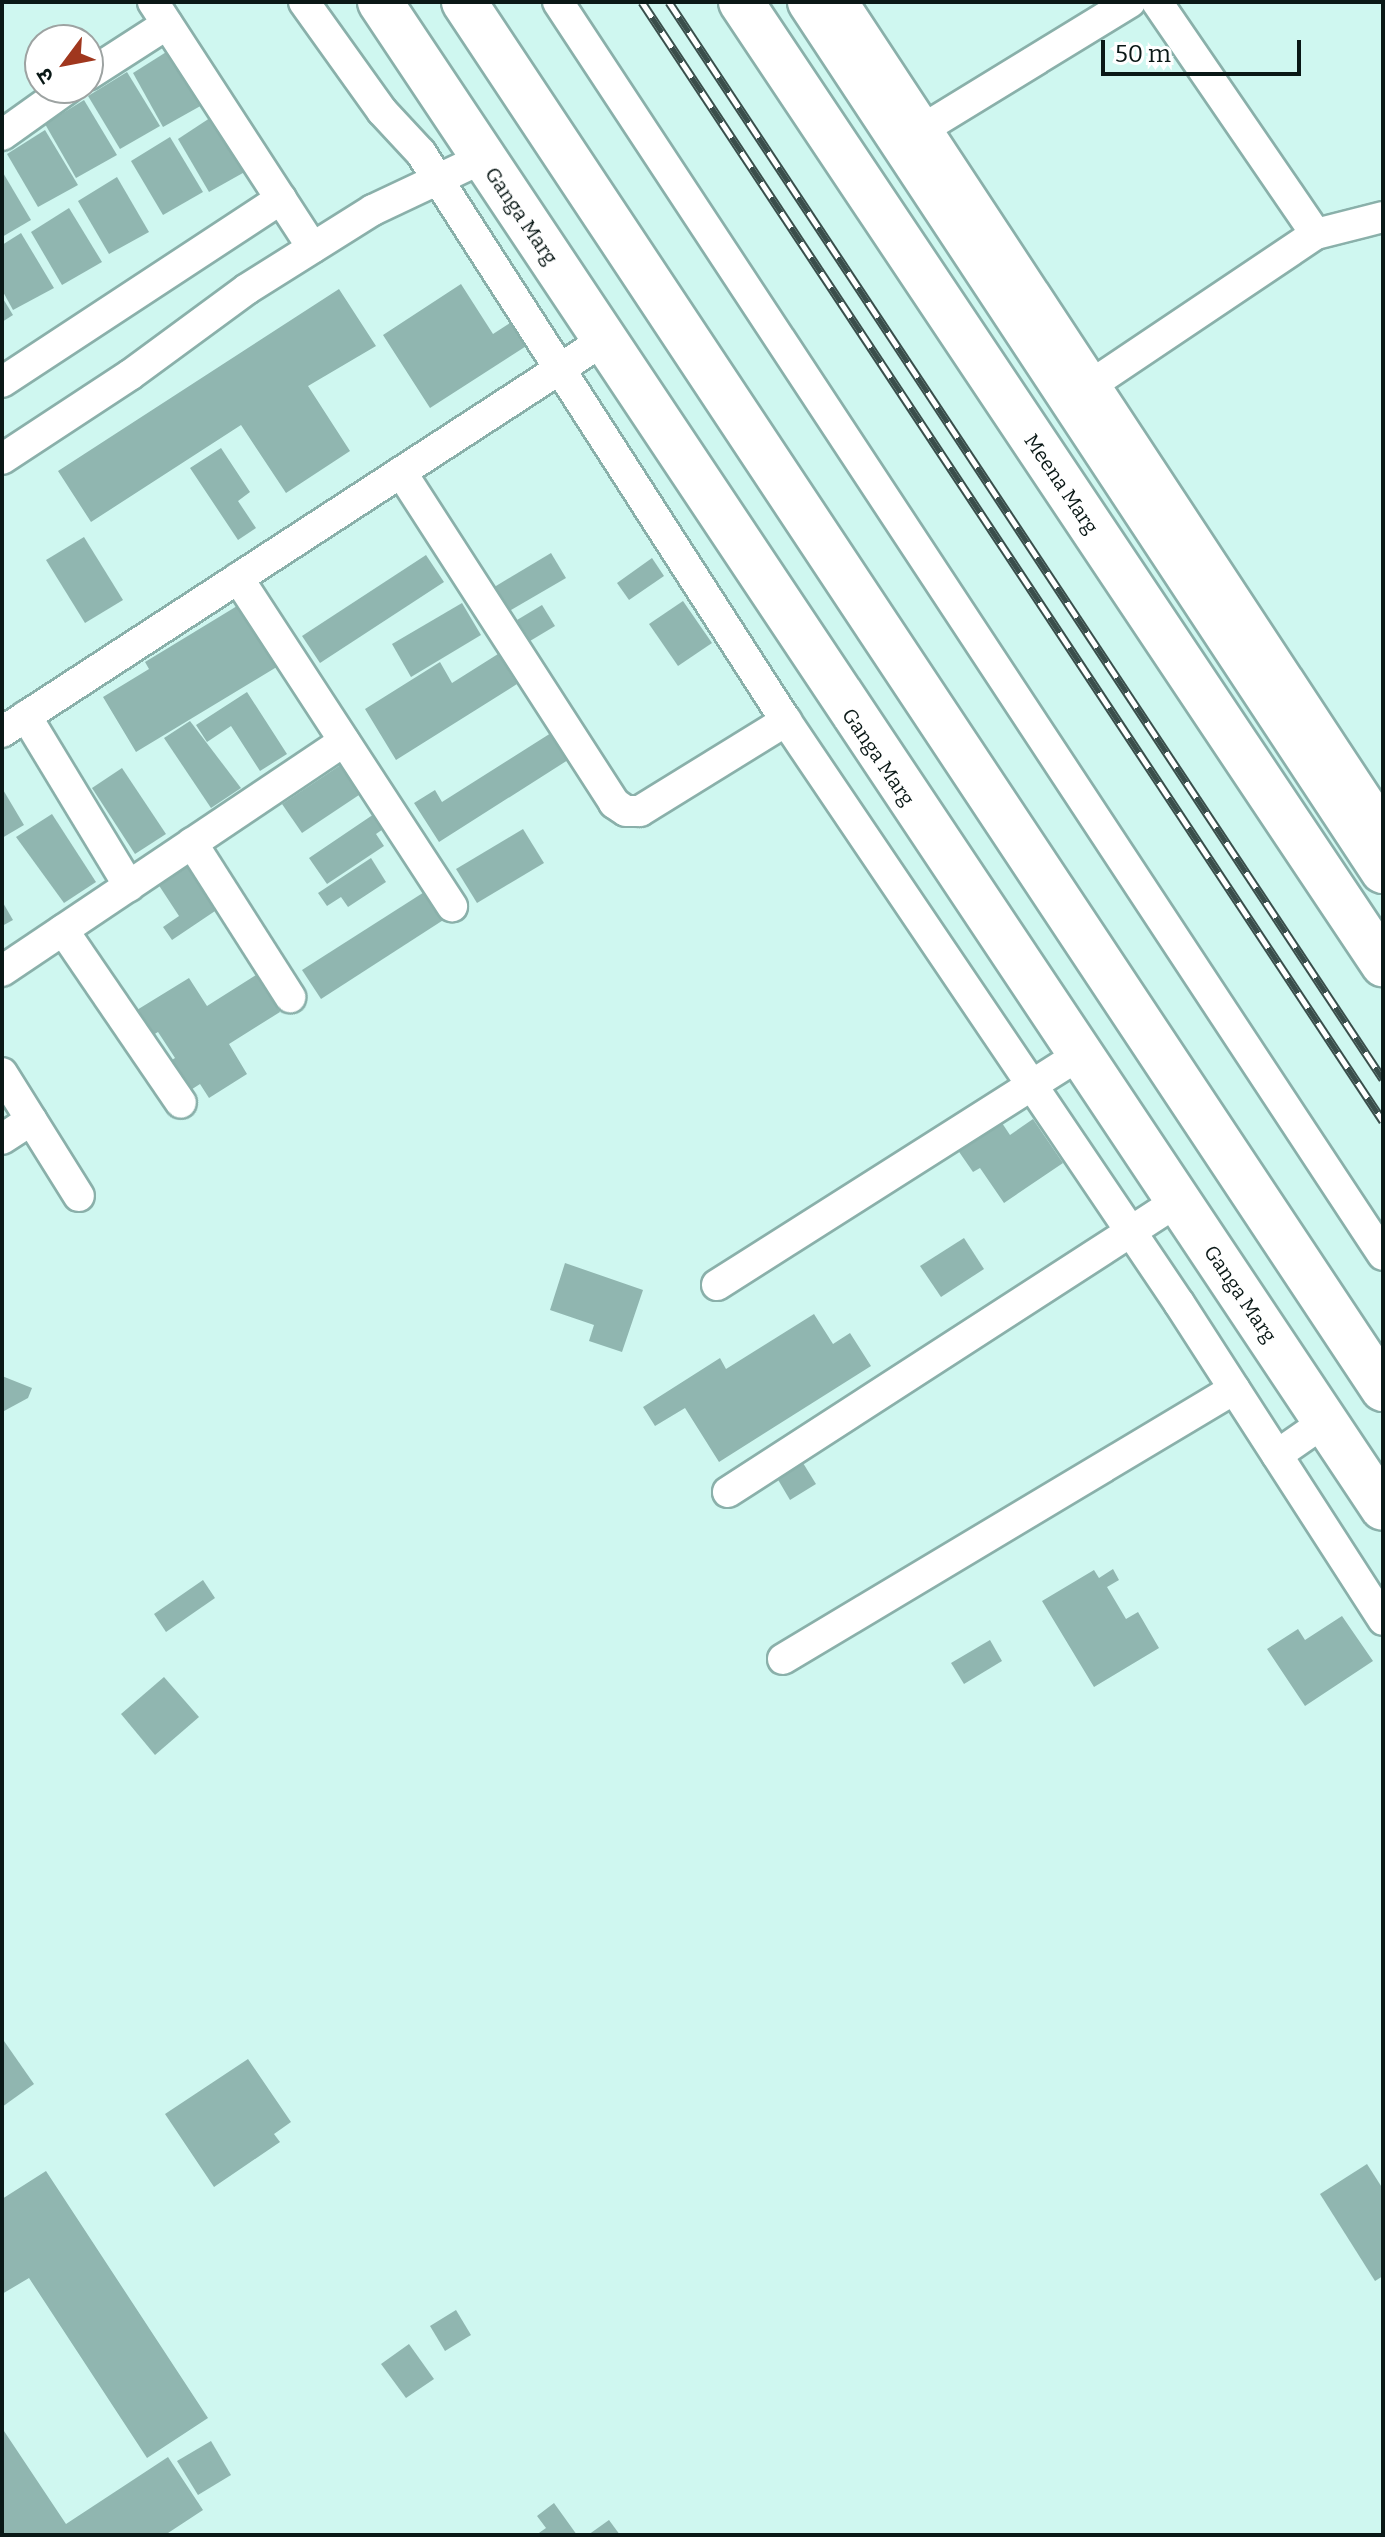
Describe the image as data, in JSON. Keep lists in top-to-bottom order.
{
  "streets": {
    "street": ["Ganga Marg", "Meena Marg"]
  },
  "scale_bar": "50 m",
  "north": "bottom left"
}
